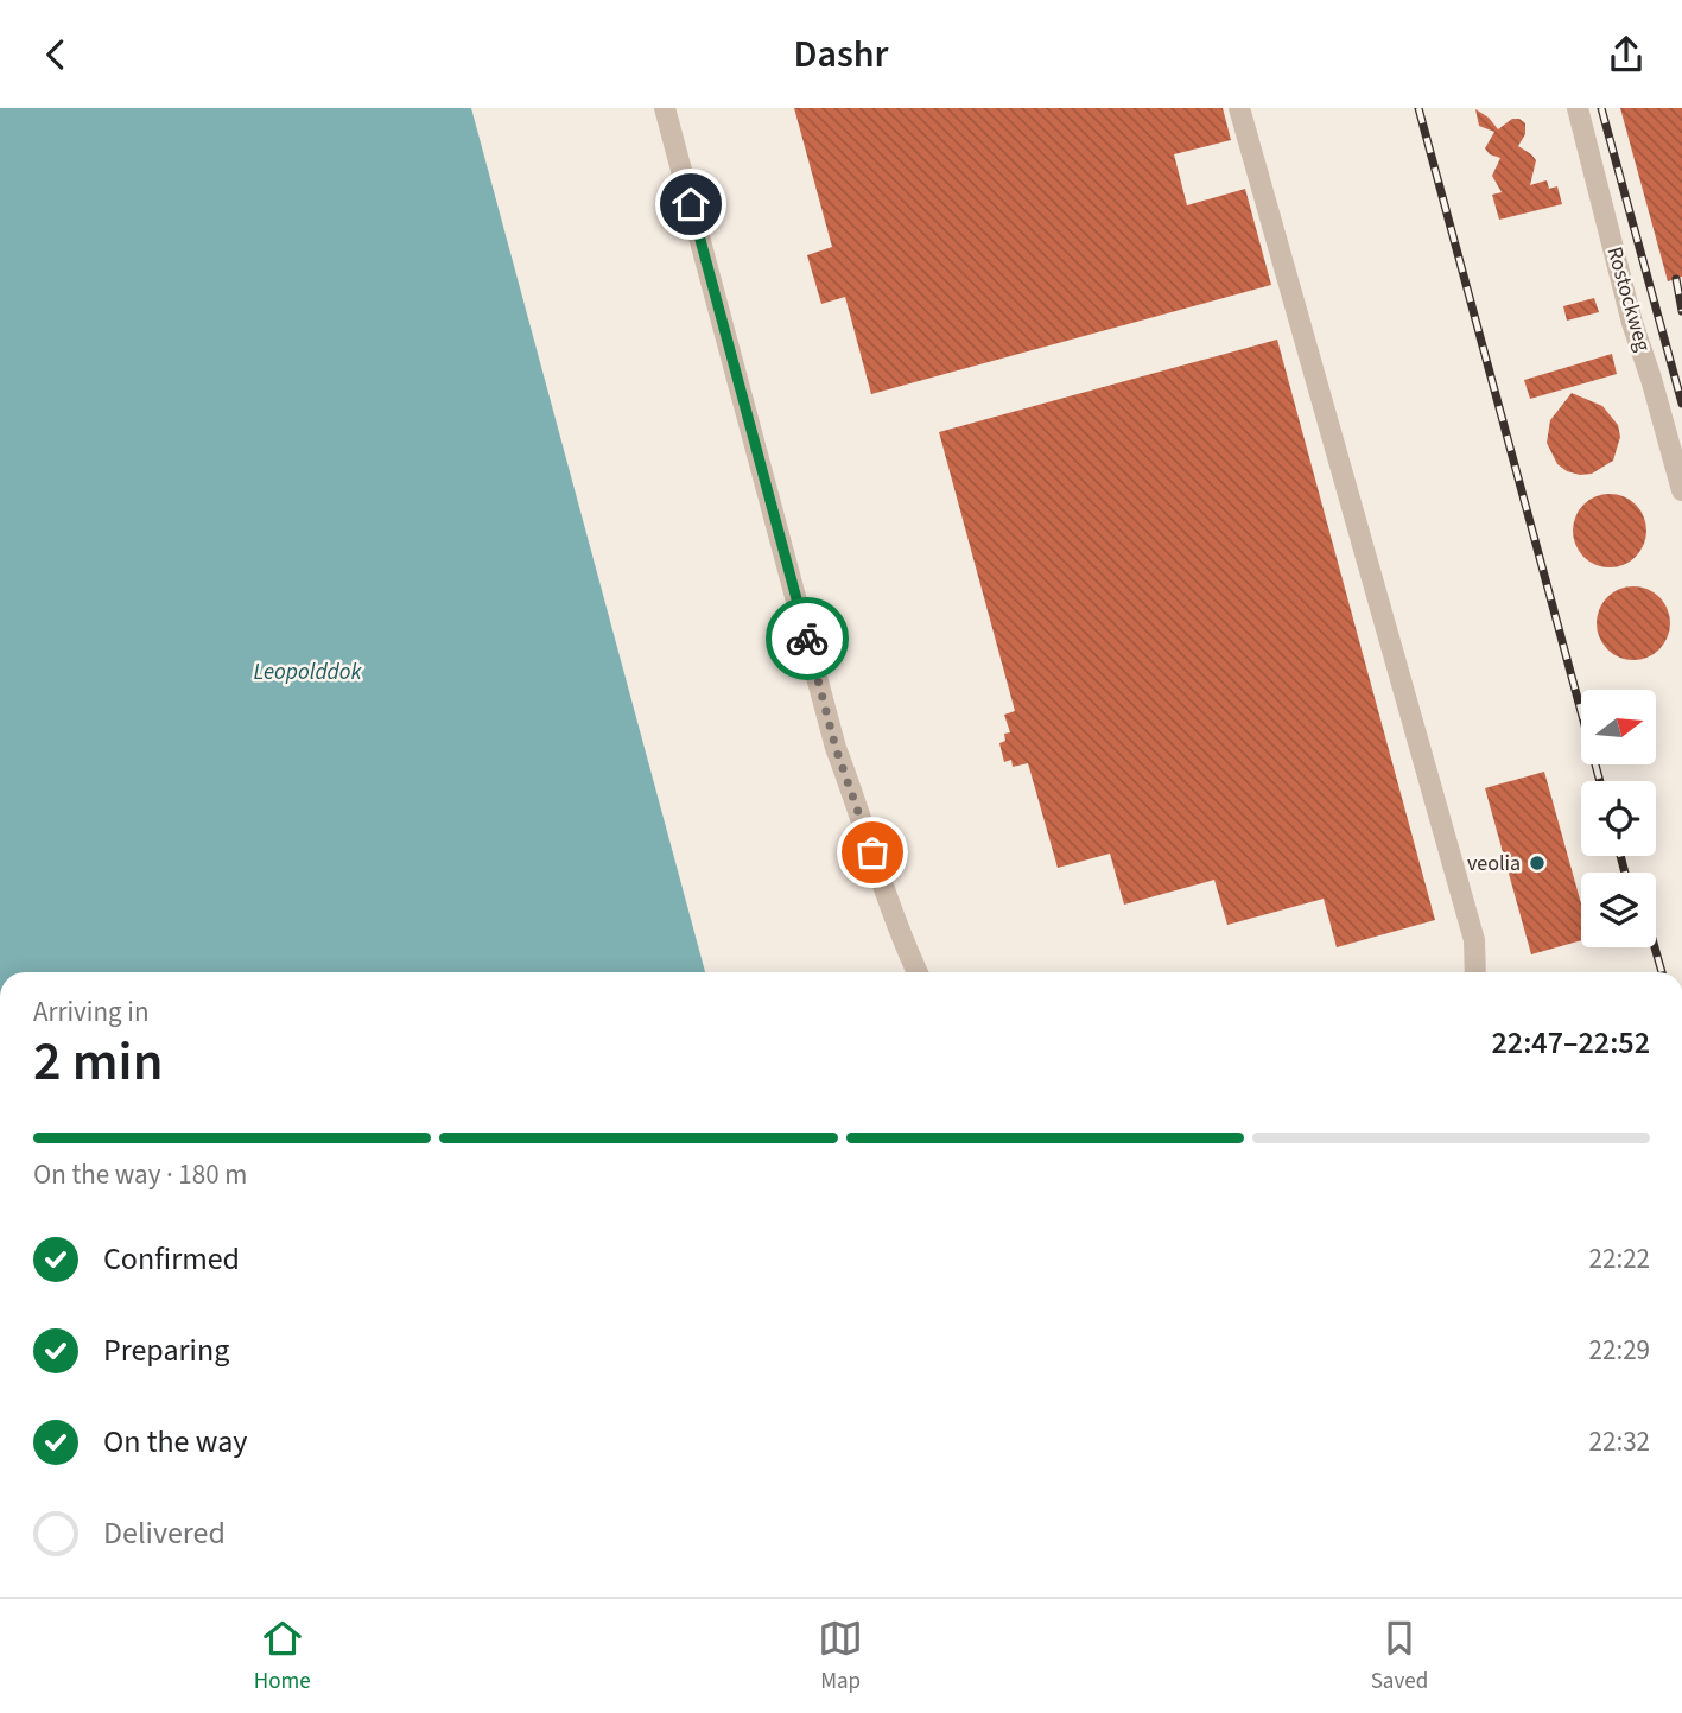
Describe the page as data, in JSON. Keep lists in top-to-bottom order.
{
  "streets": {
    "street": ["Rostockweg"]
  },
  "water": ["Leopolddok"],
  "places": ["veolia"],
  "north": "right",
  "page": {
    "header": "Dashr",
    "heading": ["2 min", "Arriving in", "22:47–22:52"],
    "bar": "On the way · 180 m",
    "list": [
      ["Confirmed", "22:22"],
      ["Preparing", "22:29"],
      ["On the way", "22:32"],
      "Delivered"
    ],
    "tabs": ["Home", "Map", "Saved"]
  }
}
